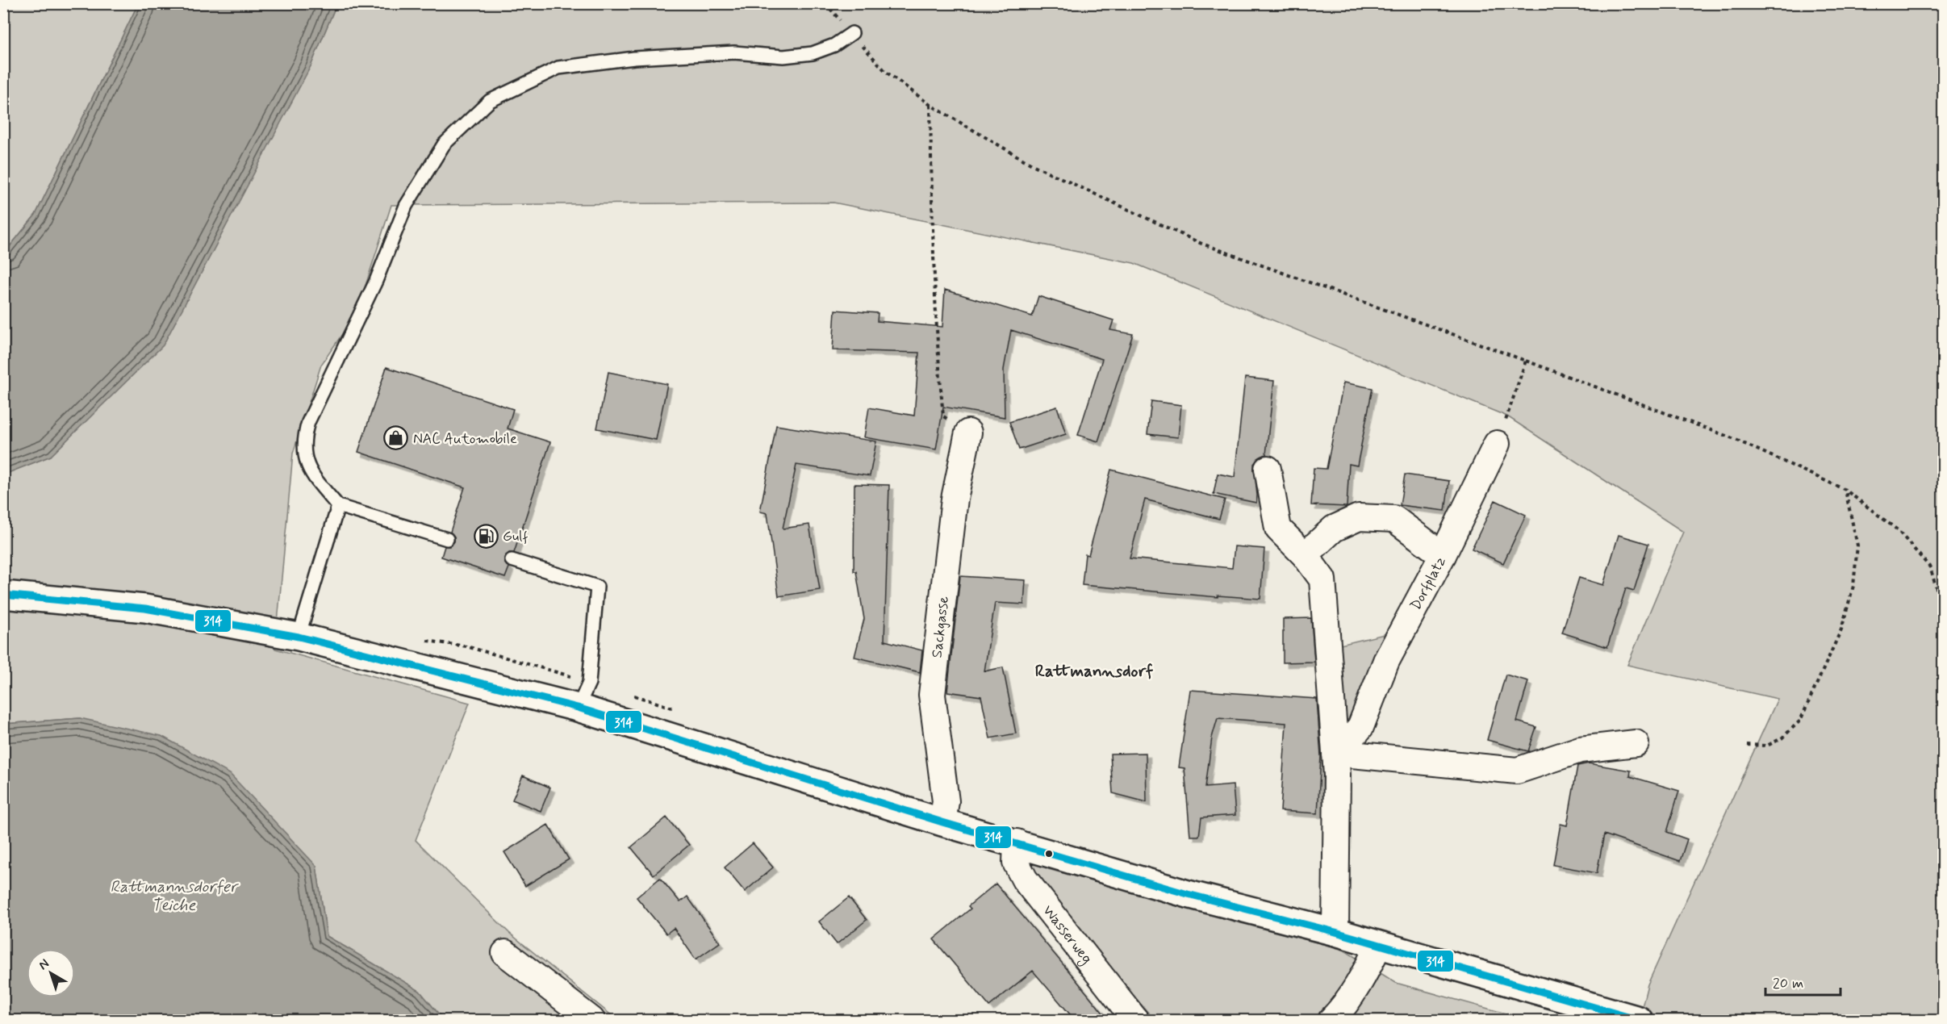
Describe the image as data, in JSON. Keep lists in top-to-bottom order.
{
  "streets": {
    "street": ["Dorfplatz", "Sackgasse", "Wasserweg"]
  },
  "districts": ["Rattmannsdorf"],
  "water": ["Rattmannsdorfer Teiche"],
  "places": {
    "shop": ["NAC Automobile"],
    "fuel station": ["Gulf"]
  },
  "lines": ["transit line 314"],
  "scale_bar": "20 m",
  "north": "top left"
}
